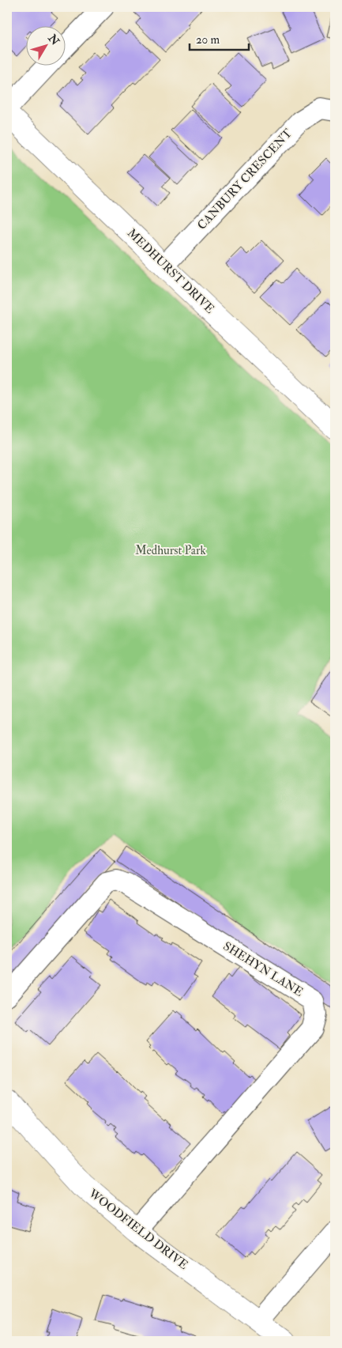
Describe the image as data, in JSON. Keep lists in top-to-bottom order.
{
  "streets": {
    "street": [
      "CANBURY CRESCENT",
      "MEDHURST DRIVE",
      "SHEHYN LANE",
      "WOODFIELD DRIVE"
    ]
  },
  "crossings": [
    ["CANBURY CRESCENT", "MEDHURST DRIVE"],
    ["SHEHYN LANE", "WOODFIELD DRIVE"]
  ],
  "parks": ["Medhurst Park"],
  "scale_bar": "20 m",
  "north": "top right"
}
